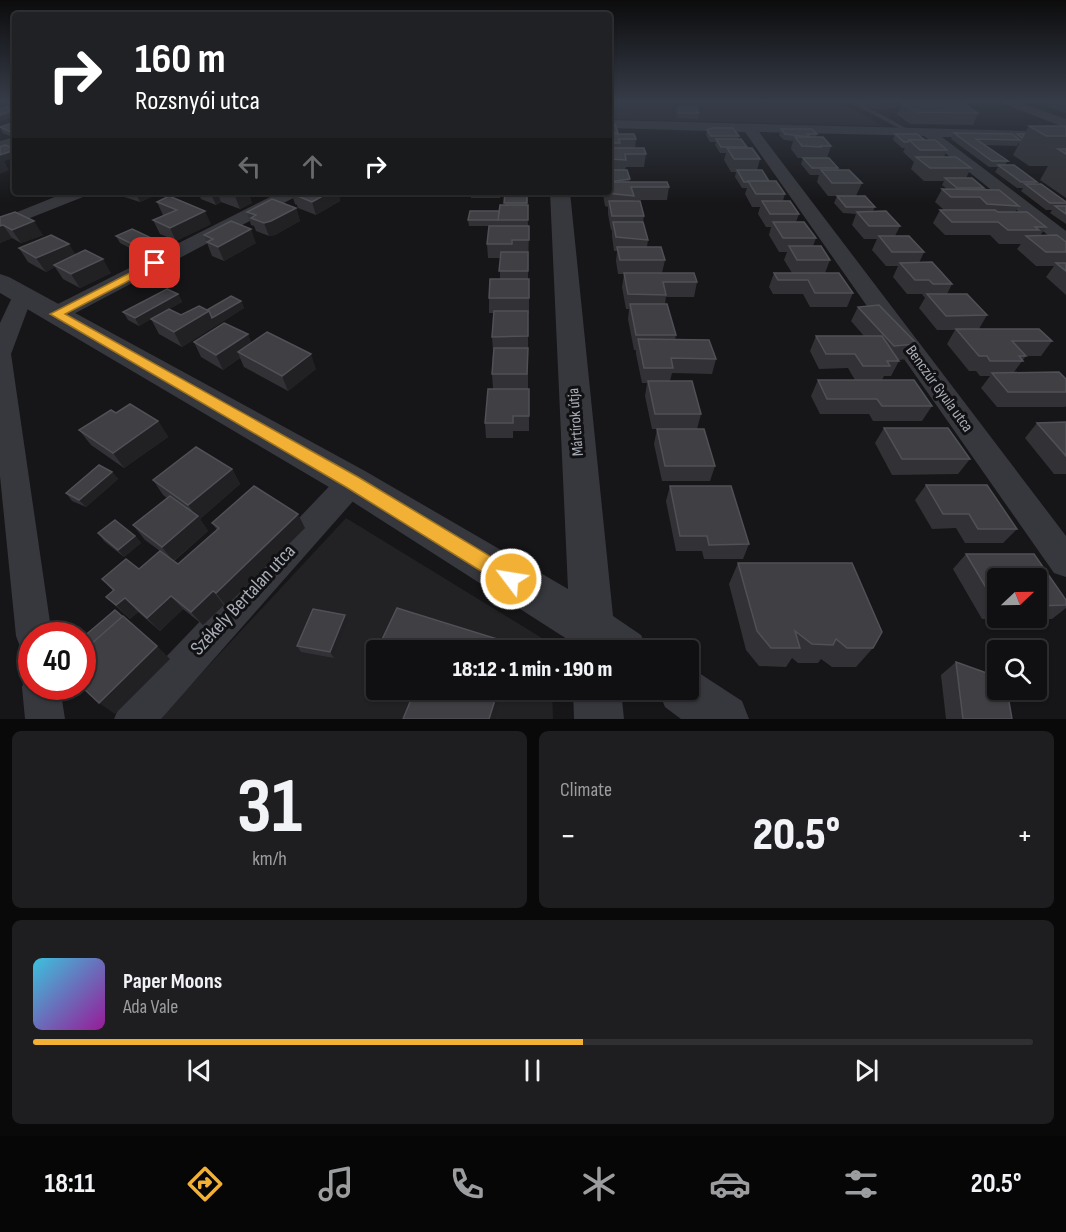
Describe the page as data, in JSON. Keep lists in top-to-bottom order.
{
  "streets": {
    "street": ["Benczúr Gyula utca", "Mártírok útja", "Székely Bertalan utca"]
  },
  "north": "right",
  "page": {
    "turn": ["160 m", "Rozsnyói utca"],
    "limit": "40",
    "trip": "18:12 · 1 min · 190 m",
    "tile": [
      ["31", "km/h"],
      "Climate"
    ],
    "heat": ["−", "20.5°", "+"],
    "song": ["Paper Moons", "Ada Vale"],
    "tabs": ["18:11", "20.5°"]
  }
}
